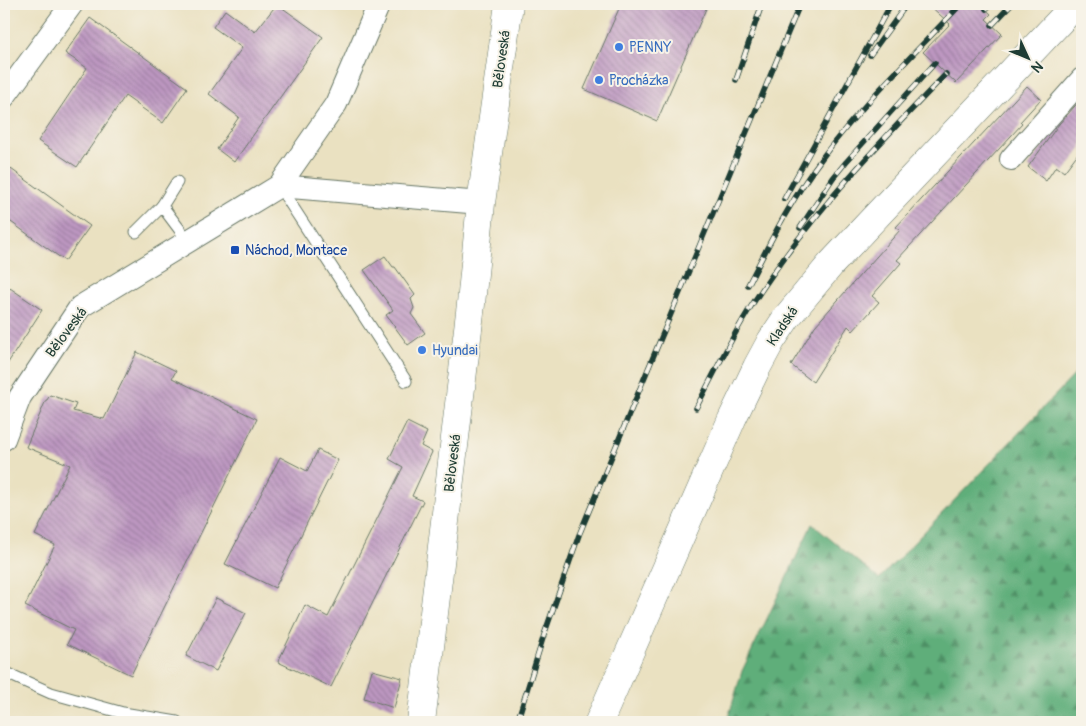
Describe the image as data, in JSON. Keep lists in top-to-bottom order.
{
  "streets": {
    "main road": ["Běloveská", "Kladská"]
  },
  "places": {
    "other": ["PENNY", "Procházka", "Hyundai"],
    "transit": ["Náchod, Montace"]
  },
  "north": "bottom right"
}
